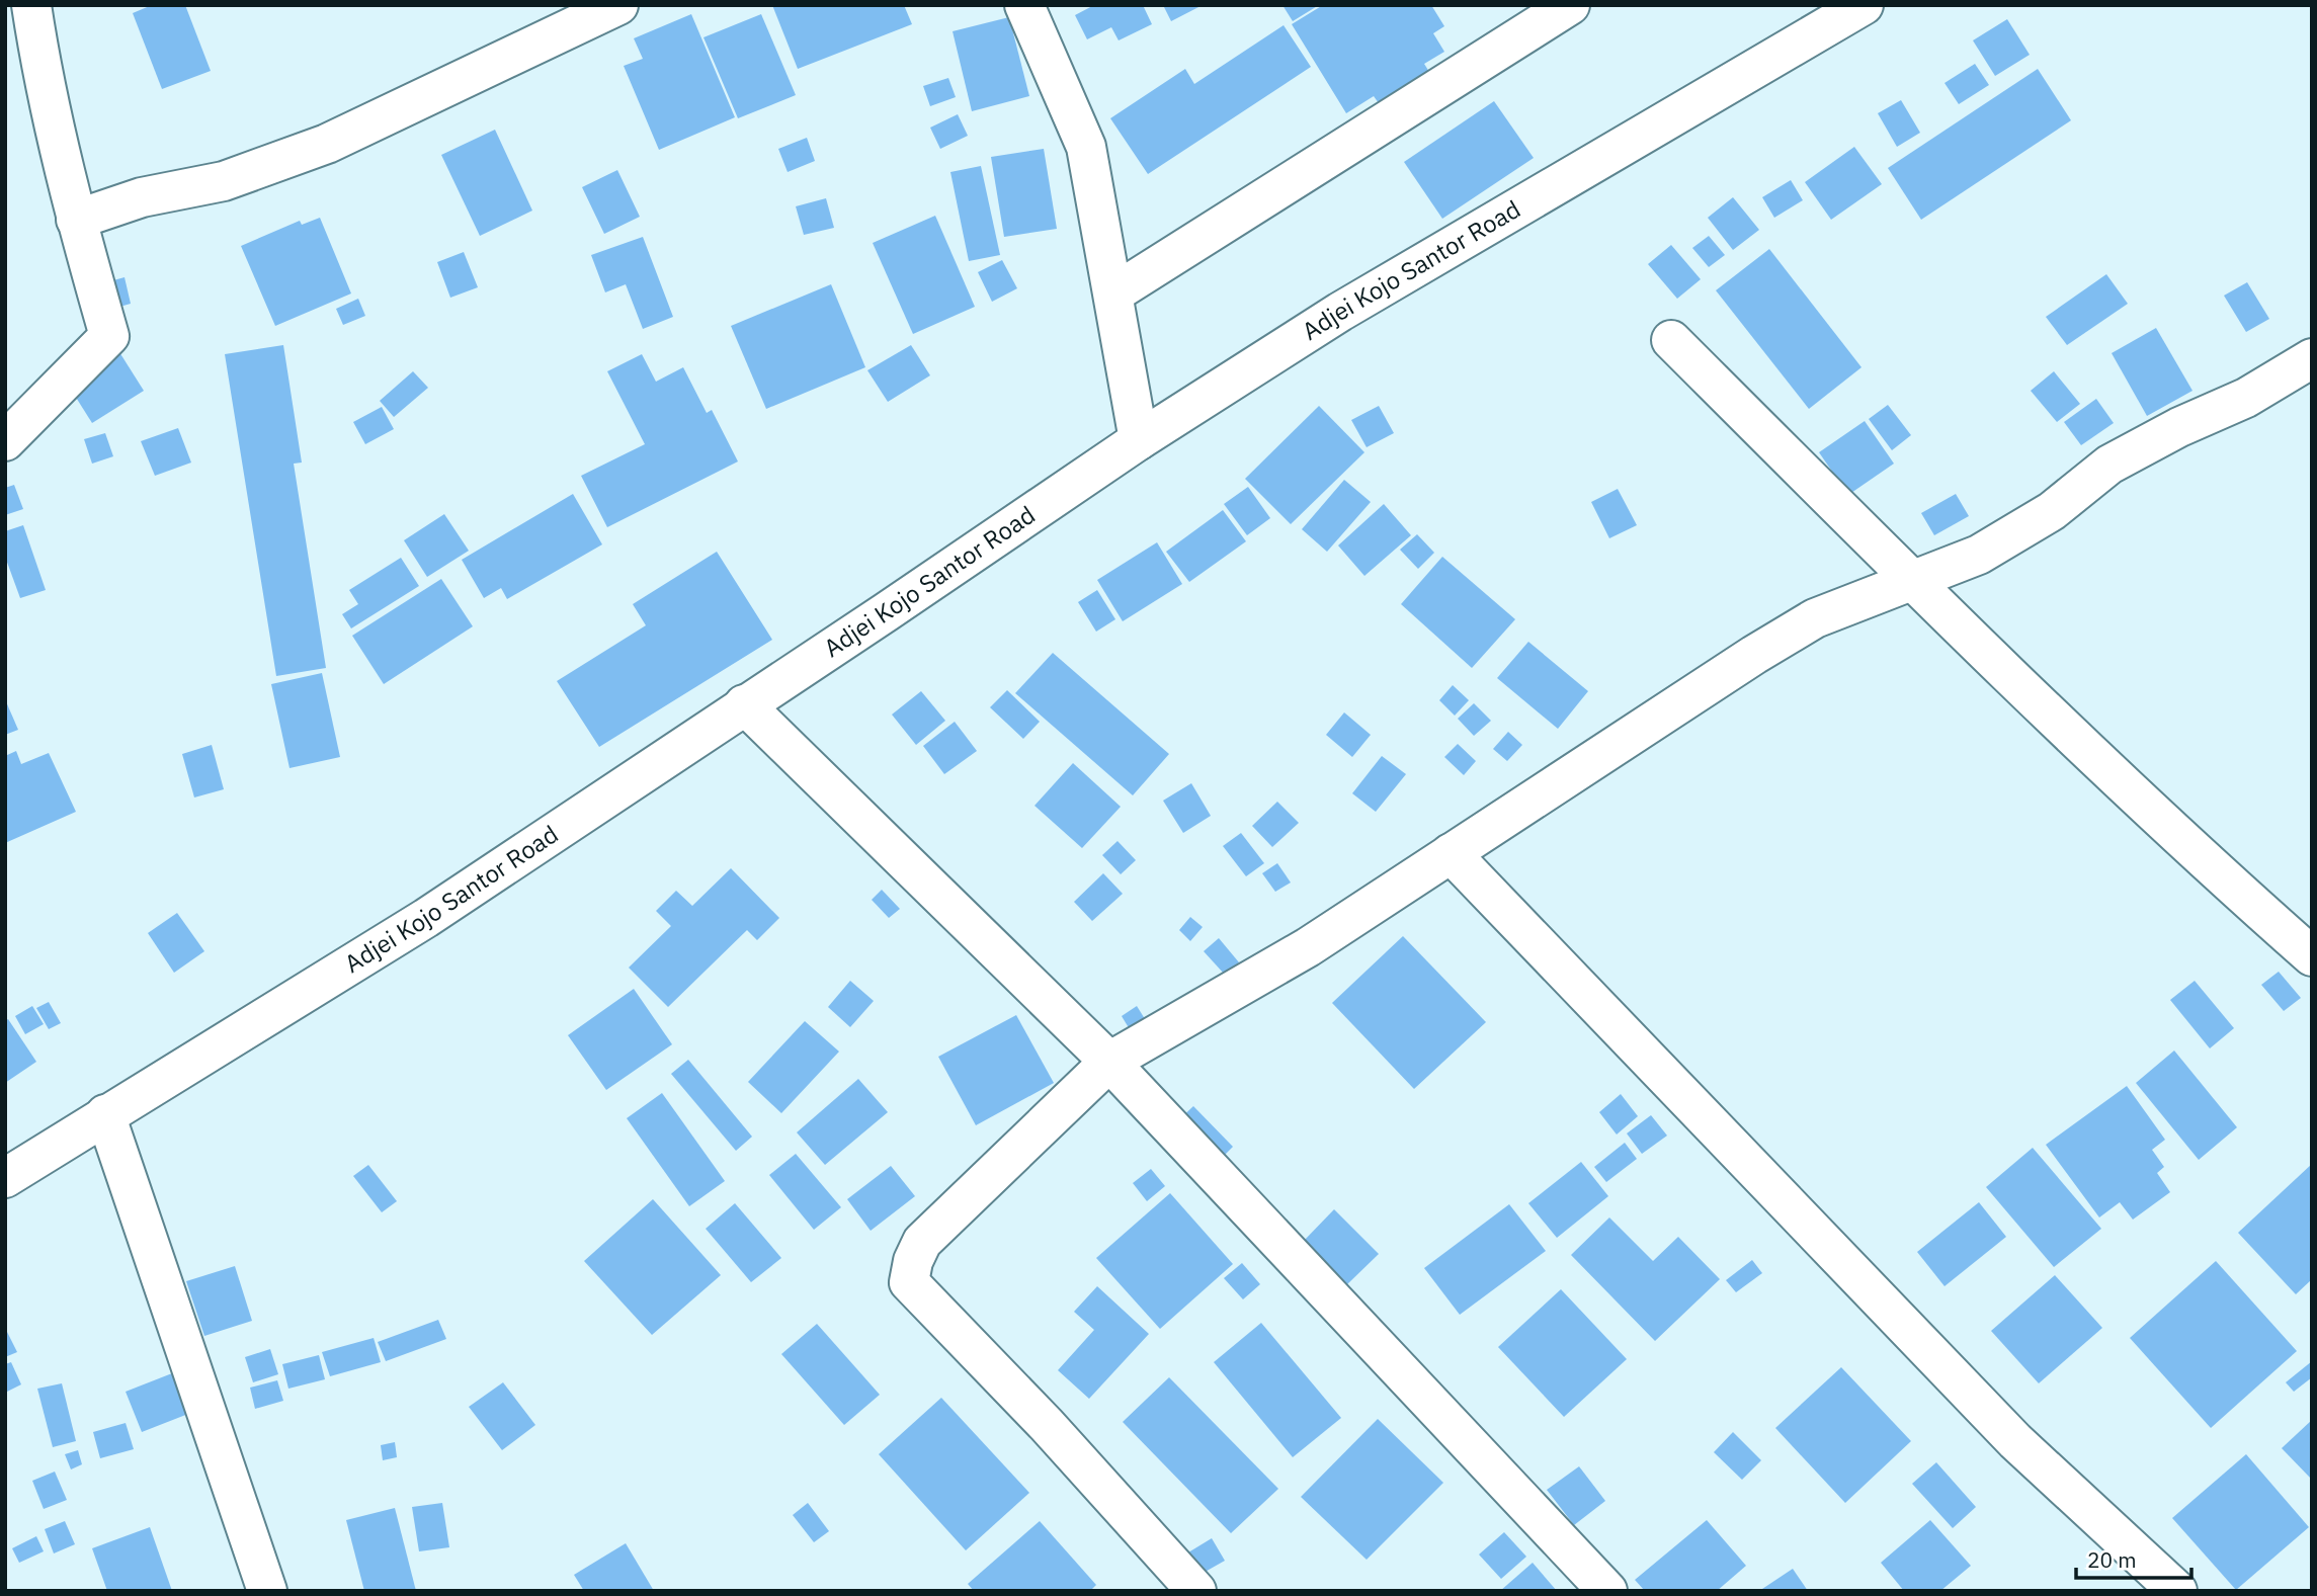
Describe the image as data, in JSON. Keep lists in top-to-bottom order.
{
  "streets": {
    "street": ["Adjei Kojo Santor Road"]
  },
  "scale_bar": "20 m"
}
